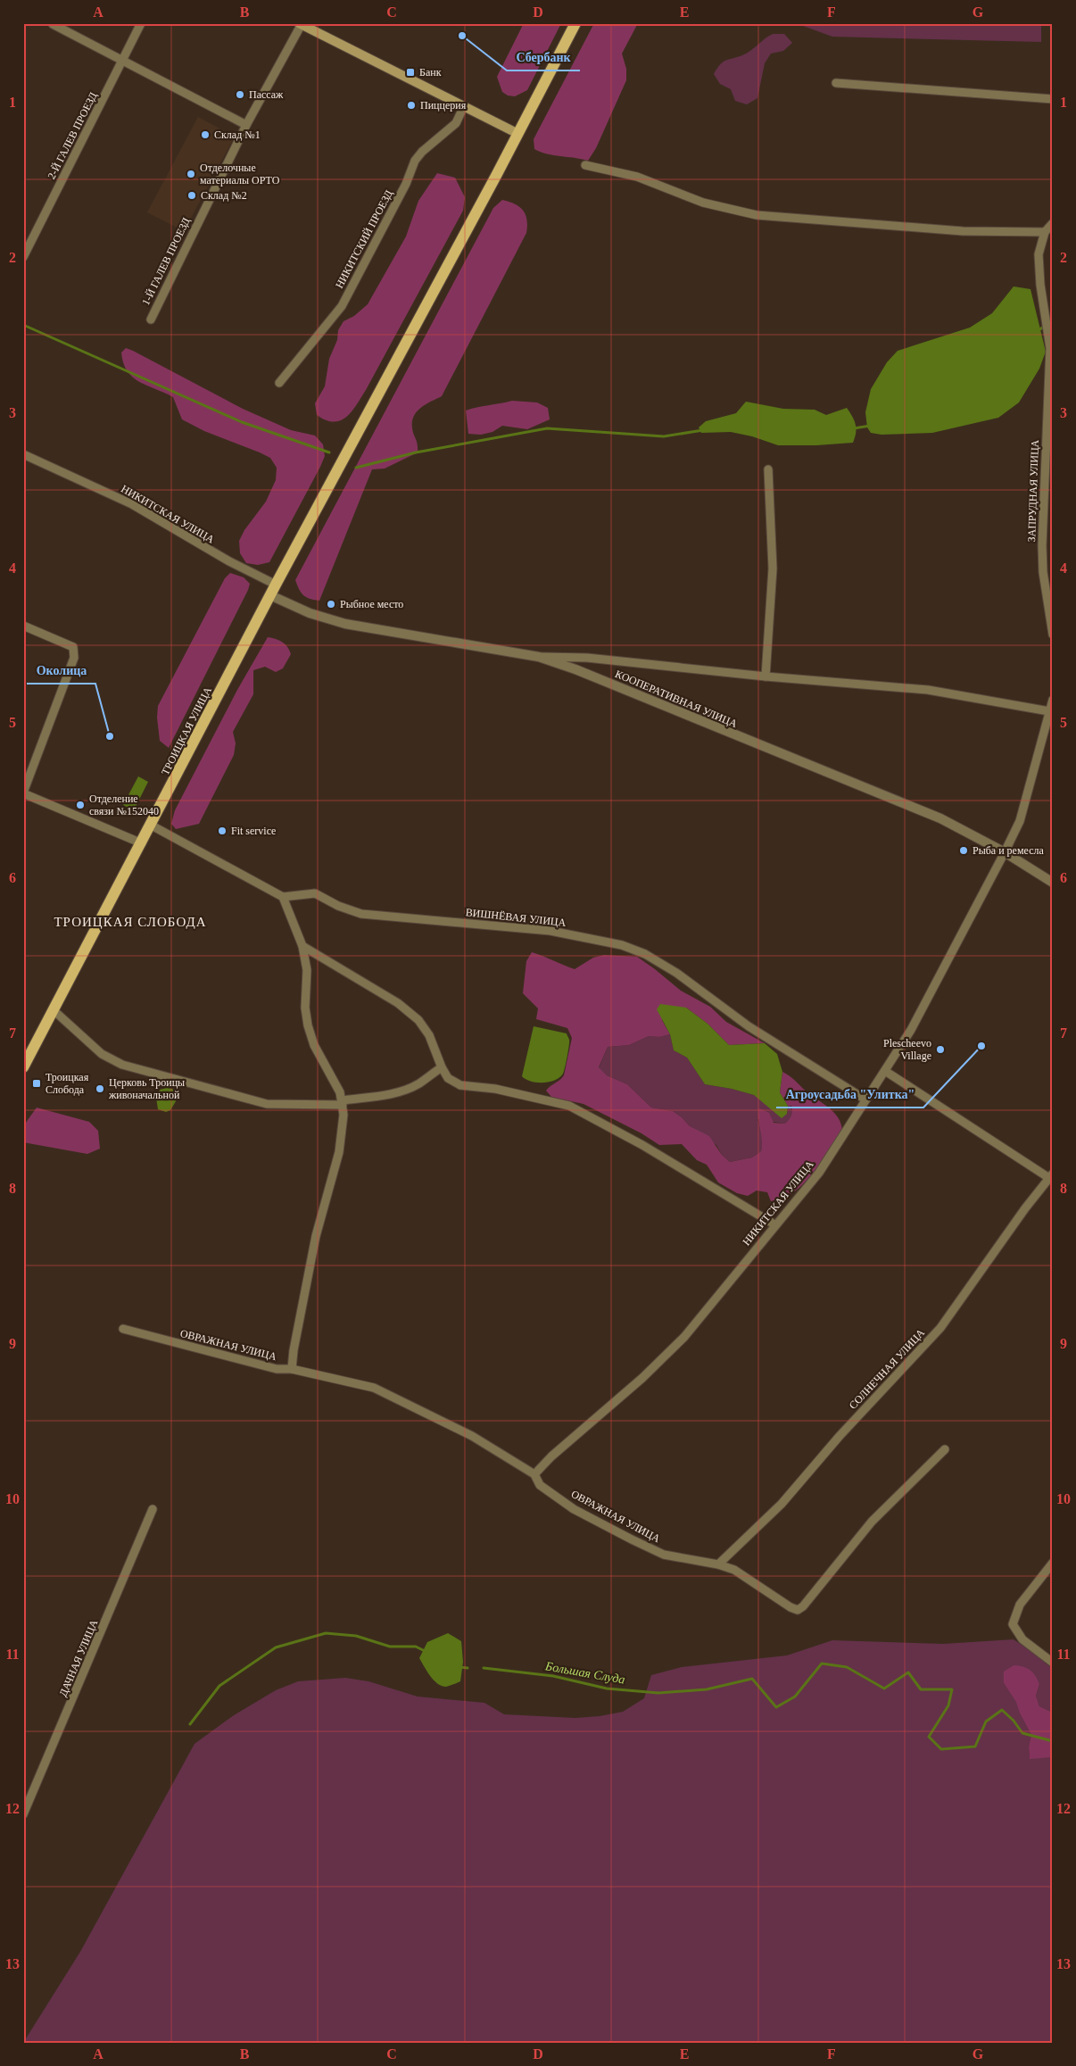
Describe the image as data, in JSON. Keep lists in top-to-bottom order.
{
  "streets": {
    "main road": ["ТРОИЦКАЯ УЛИЦА"],
    "street": [
      "2-Й ГАЛЕВ ПРОЕЗД",
      "НИКИТСКИЙ ПРОЕЗД",
      "1-Й ГАЛЕВ ПРОЕЗД",
      "ЗАПРУДНАЯ УЛИЦА",
      "НИКИТСКАЯ УЛИЦА",
      "КООПЕРАТИВНАЯ УЛИЦА",
      "ВИШНЁВАЯ УЛИЦА",
      "ОВРАЖНАЯ УЛИЦА",
      "СОЛНЕЧНАЯ УЛИЦА",
      "ДАЧНАЯ УЛИЦА"
    ]
  },
  "crossings": [
    ["НИКИТСКАЯ УЛИЦА", "КООПЕРАТИВНАЯ УЛИЦА"],
    ["НИКИТСКАЯ УЛИЦА", "ТРОИЦКАЯ УЛИЦА"],
    ["НИКИТСКАЯ УЛИЦА", "ВИШНЁВАЯ УЛИЦА"],
    ["НИКИТСКАЯ УЛИЦА", "ОВРАЖНАЯ УЛИЦА"],
    ["КООПЕРАТИВНАЯ УЛИЦА", "ТРОИЦКАЯ УЛИЦА"],
    ["ОВРАЖНАЯ УЛИЦА", "СОЛНЕЧНАЯ УЛИЦА"]
  ],
  "districts": ["ТРОИЦКАЯ СЛОБОДА"],
  "water": ["Большая Слуда"],
  "places": {
    "other": [
      "Сбербанк",
      "Пассаж",
      "Пиццерия",
      "Склад №1",
      "Отделочные материалы ОРТО",
      "Склад №2",
      "Рыбное место",
      "Околица",
      "Отделение связи №152040",
      "Fit service",
      "Рыба и ремесла",
      "Агроусадьба \"Улитка\"",
      "Plescheevo Village",
      "Церковь Троицы живоначальной"
    ],
    "transit": ["Банк", "Троицкая Слобода"]
  },
  "grid": {
    "columns": [
      "A",
      "B",
      "C",
      "D",
      "E",
      "F",
      "G"
    ],
    "rows": [
      "1",
      "2",
      "3",
      "4",
      "5",
      "6",
      "7",
      "8",
      "9",
      "10",
      "11",
      "12",
      "13"
    ]
  }
}
